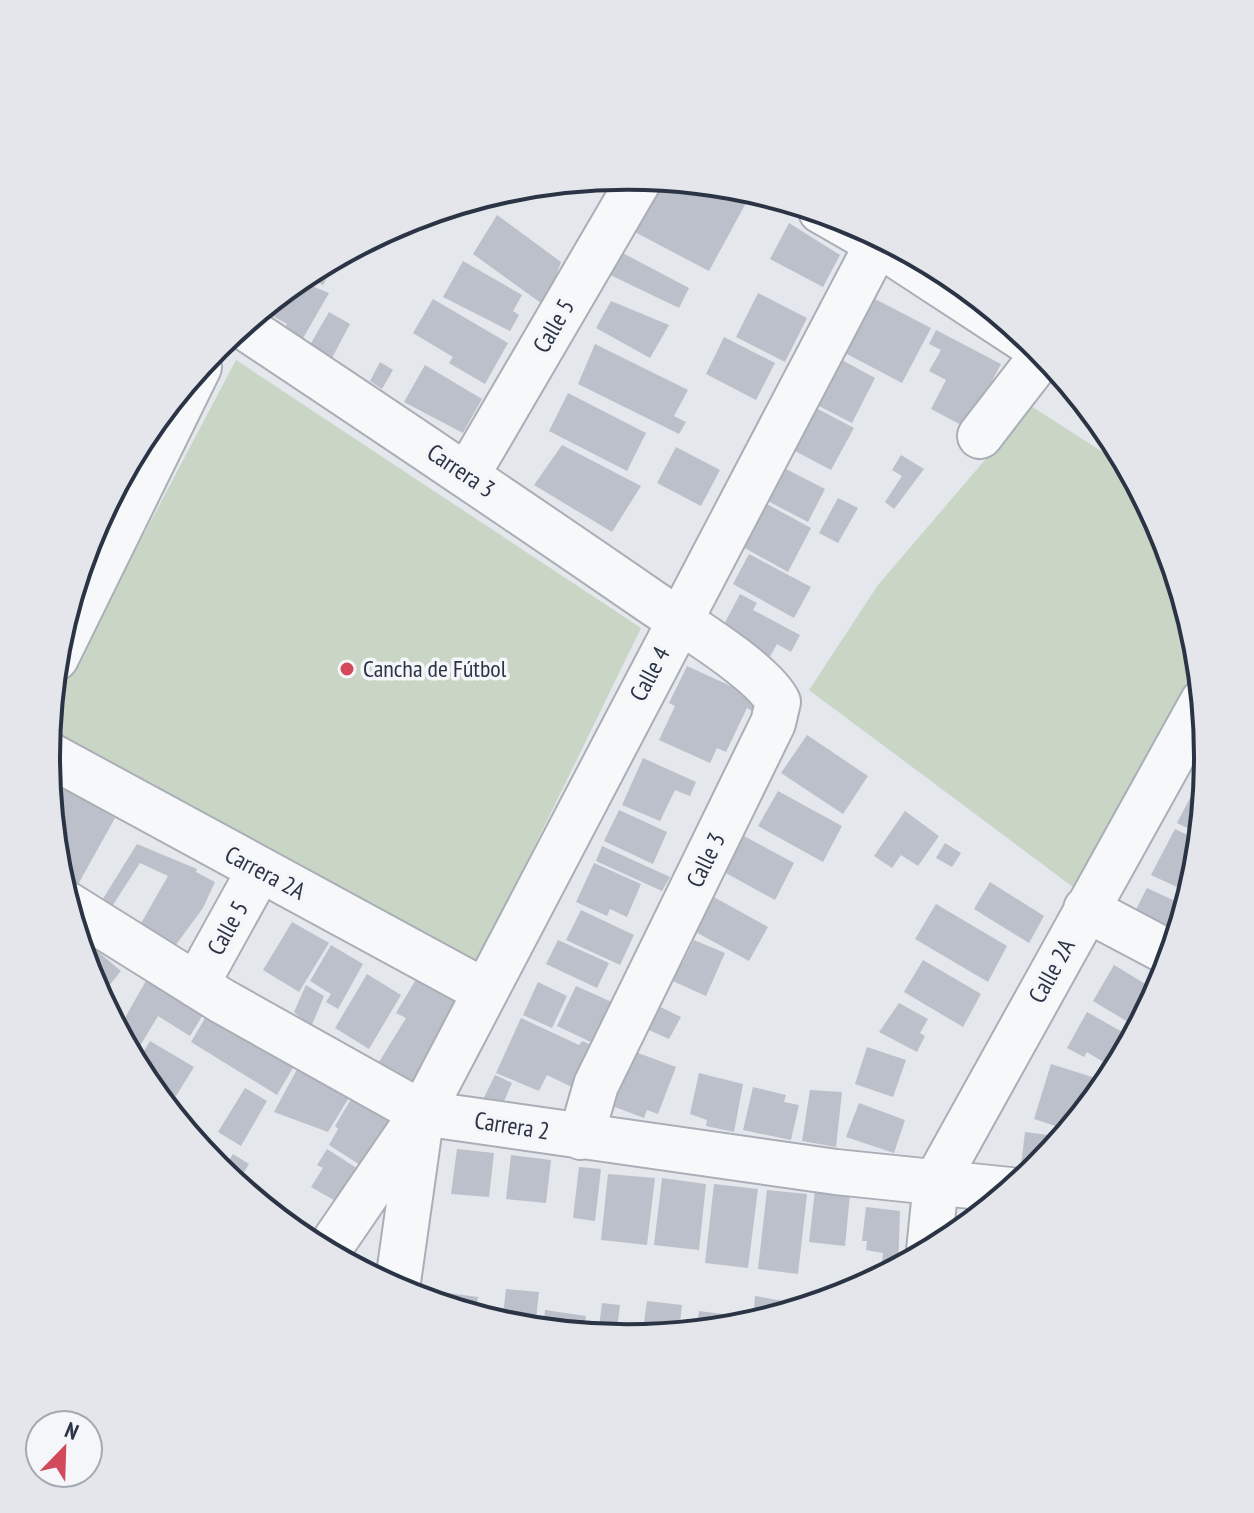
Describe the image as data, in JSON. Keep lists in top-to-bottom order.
{
  "streets": {
    "street": [
      "Calle 5",
      "Carrera 3",
      "Calle 4",
      "Calle 3",
      "Carrera 2A",
      "Calle 2A",
      "Carrera 2"
    ]
  },
  "crossings": [
    ["Calle 5", "Carrera 3"],
    ["Calle 5", "Carrera 2A"],
    ["Calle 5", "Carrera 2"],
    ["Carrera 3", "Calle 4"],
    ["Carrera 3", "Calle 3"],
    ["Calle 4", "Calle 3"],
    ["Calle 4", "Carrera 2A"],
    ["Calle 4", "Carrera 2"],
    ["Calle 3", "Carrera 2"],
    ["Calle 2A", "Carrera 2"]
  ],
  "places": ["Cancha de Fútbol"],
  "north": "top right"
}
